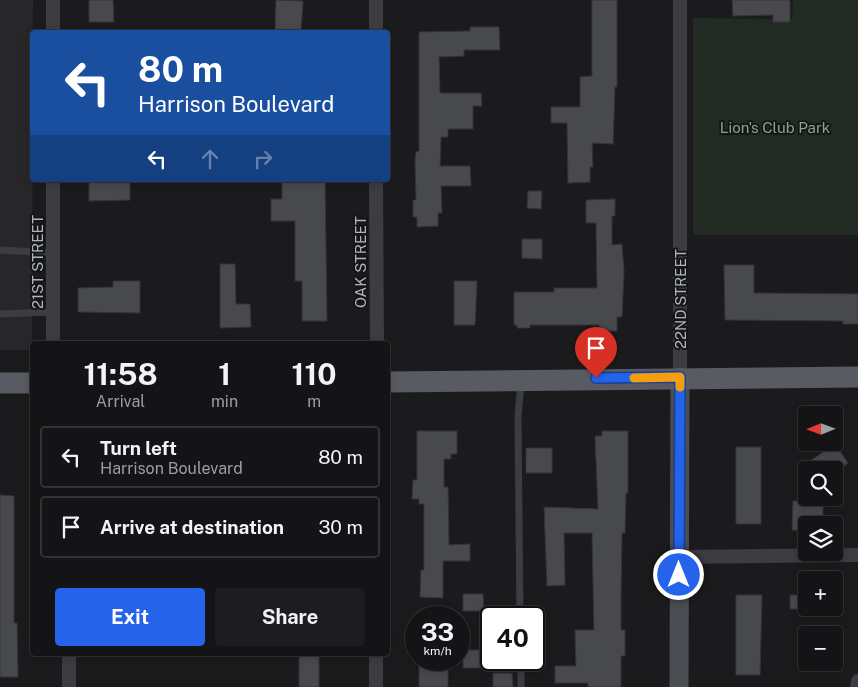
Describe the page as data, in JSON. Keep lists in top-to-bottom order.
{
  "streets": {
    "street": ["21ST STREET", "OAK STREET", "22ND STREET"]
  },
  "parks": ["Lion's Club Park"],
  "north": "left",
  "page": {
    "turn": ["80 m", "Harrison Boulevard"],
    "eta": [
      "11:58",
      "Arrival",
      "1",
      "min",
      "110",
      "m"
    ],
    "map_buttons": ["+", "−"],
    "list": [
      {
        "name": "Turn left",
        "note": "Harrison Boulevard",
        "value": "80 m"
      },
      {
        "name": "Arrive at destination",
        "value": "30 m"
      }
    ],
    "buttons": ["Exit", "Share"],
    "speed": "33 km/h",
    "limit": "40"
  }
}
